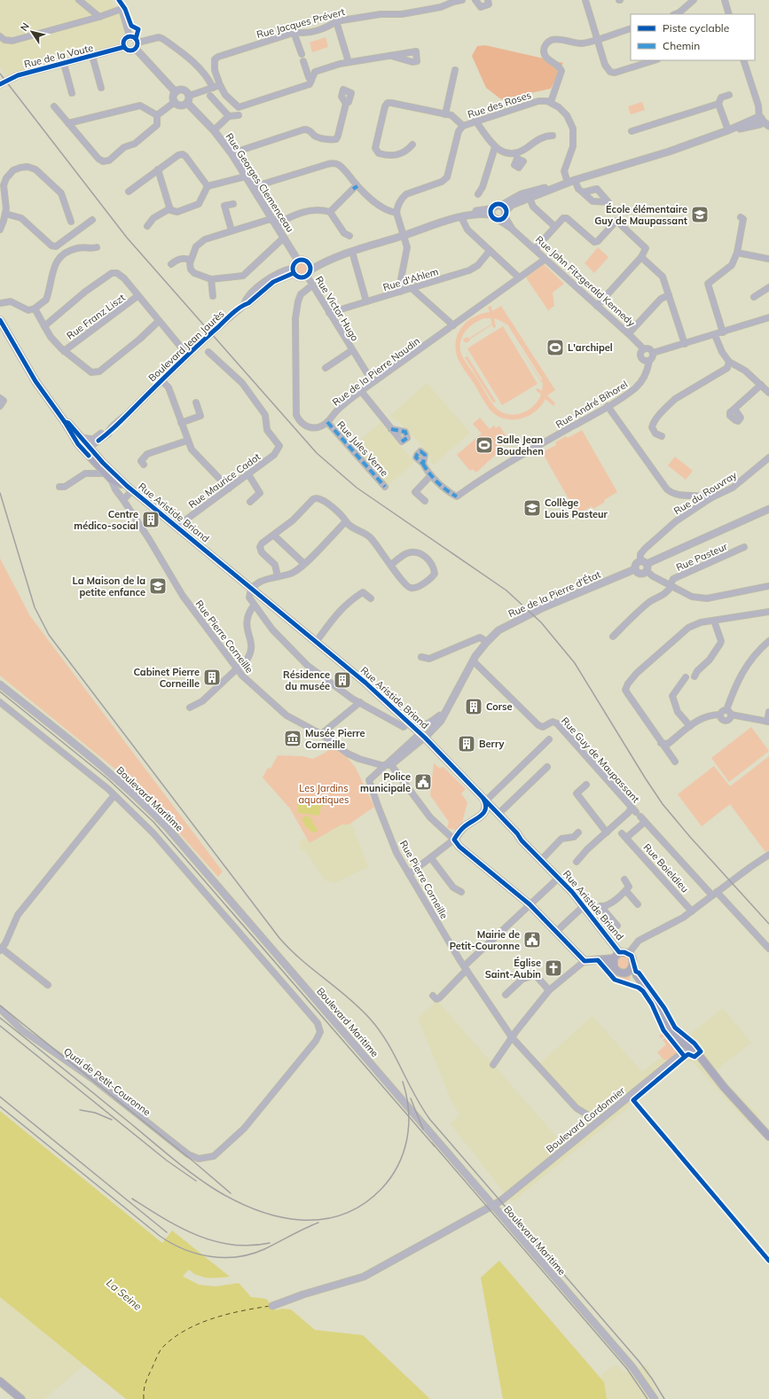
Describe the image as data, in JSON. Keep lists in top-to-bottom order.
{
  "streets": {
    "main road": ["Rue Aristide Briand"],
    "street": [
      "Rue Jacques Prévert",
      "Rue de la Voute",
      "Rue des Roses",
      "Rue Georges Clemenceau",
      "Rue d'Ahlem",
      "Rue John Fitzgerald Kennedy",
      "Rue Victor Hugo",
      "Rue Franz Liszt",
      "Boulevard Jean Jaurès",
      "Rue de la Pierre Naudin",
      "Rue André Bihorel",
      "Rue Jules Verne",
      "Rue Maurice Cadot",
      "Rue du Rouvray",
      "Rue Pasteur",
      "Rue de la Pierre d'État",
      "Rue Pierre Corneille",
      "Rue Guy de Maupassant",
      "Boulevard Maritime",
      "Rue Boieldieu",
      "Quai de Petit-Couronne",
      "Boulevard Cordonnier"
    ]
  },
  "crossings": [
    ["Rue Georges Clemenceau", "Rue Victor Hugo"],
    ["Rue Georges Clemenceau", "Boulevard Jean Jaurès"],
    ["Rue d'Ahlem", "Rue Victor Hugo"],
    ["Rue John Fitzgerald Kennedy", "Rue de la Pierre Naudin"],
    ["Rue John Fitzgerald Kennedy", "Rue André Bihorel"],
    ["Rue Victor Hugo", "Boulevard Jean Jaurès"],
    ["Rue Victor Hugo", "Rue de la Pierre Naudin"],
    ["Rue de la Pierre Naudin", "Rue Jules Verne"],
    ["Rue Maurice Cadot", "Rue Aristide Briand"],
    ["Rue du Rouvray", "Rue de la Pierre d'État"],
    ["Rue Aristide Briand", "Rue de la Pierre d'État"],
    ["Rue Aristide Briand", "Rue Pierre Corneille"],
    ["Rue de la Pierre d'État", "Rue Guy de Maupassant"],
    ["Boulevard Maritime", "Boulevard Cordonnier"]
  ],
  "water": ["La Seine"],
  "parks": ["Les Jardins aquatiques"],
  "places": {
    "school or university": ["École élémentaire Guy de Maupassant", "Collège Louis Pasteur", "La Maison de la petite enfance"],
    "sports": ["L'archipel", "Salle Jean Boudehen"],
    "building": [
      "Centre médico-social",
      "Cabinet Pierre Corneille",
      "Résidence du musée",
      "Corse",
      "Berry"
    ],
    "museum": ["Musée Pierre Corneille"],
    "public building": ["Police municipale", "Mairie de Petit-Couronne"],
    "church": ["Église Saint-Aubin"]
  },
  "legend": ["Piste cyclable", "Chemin"],
  "north": "top left"
}
